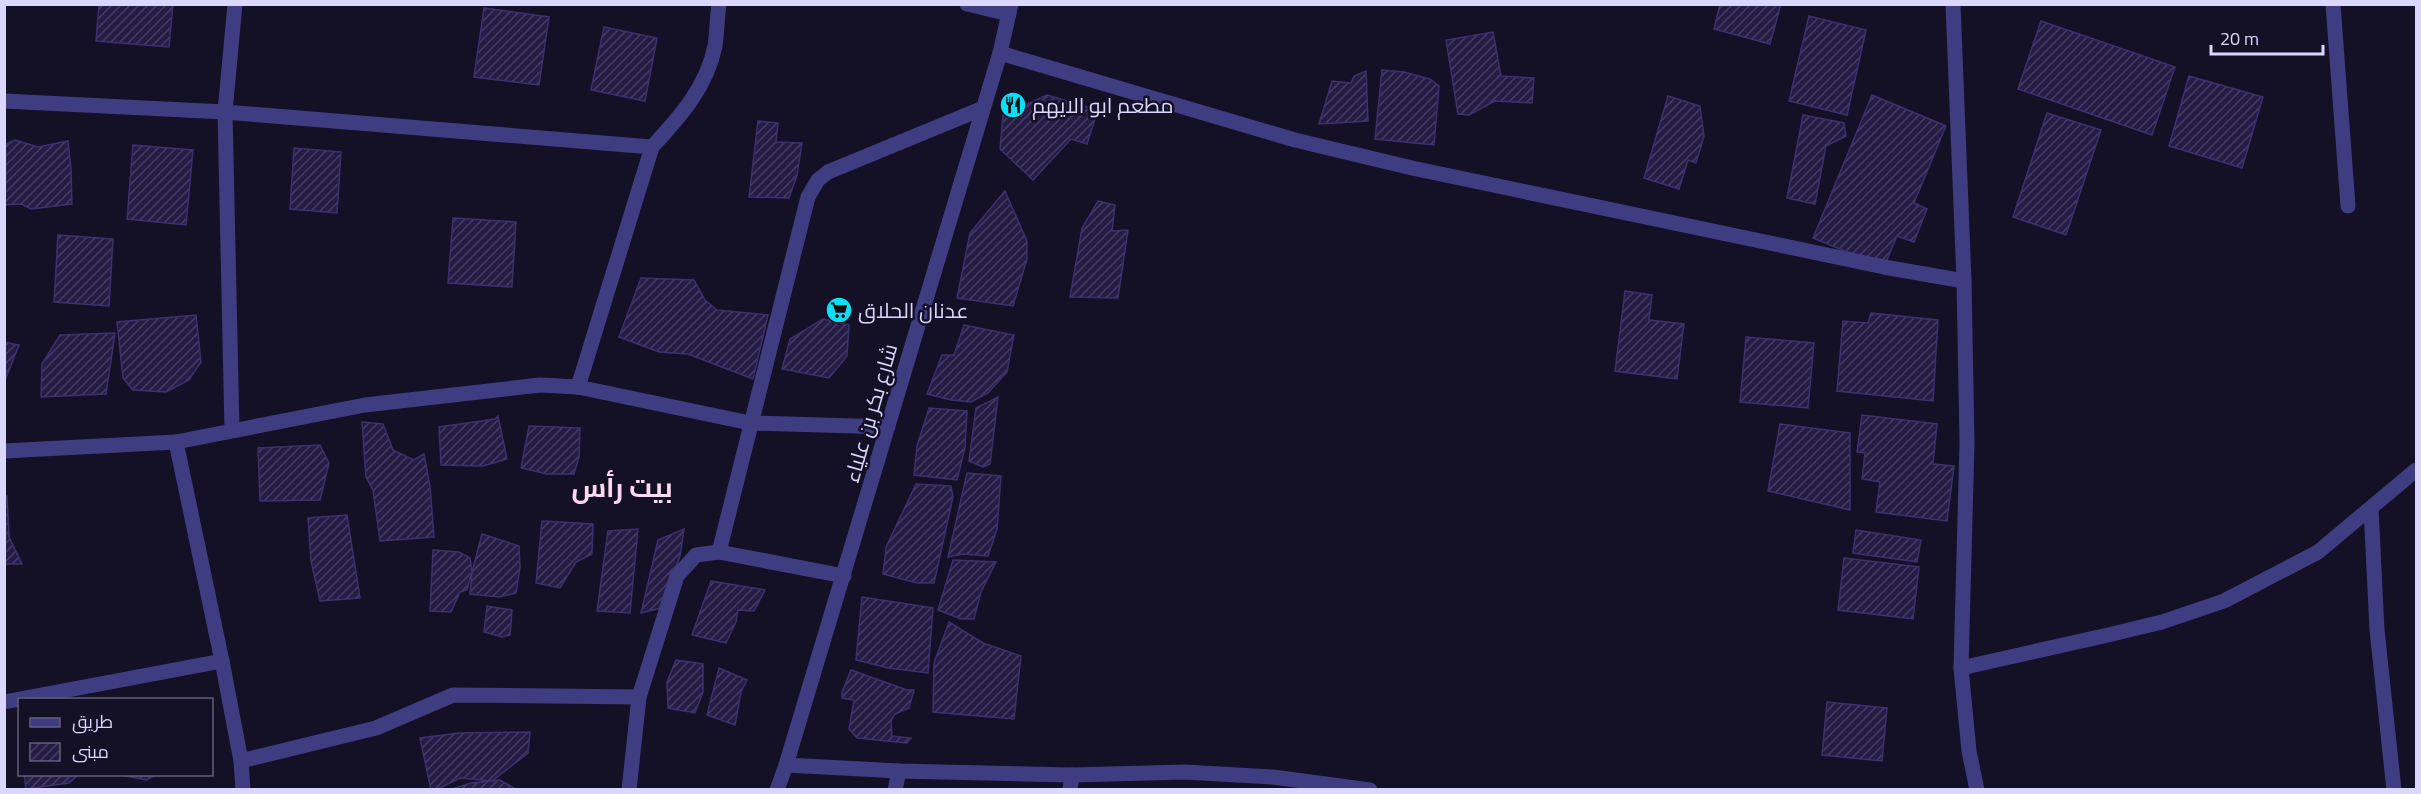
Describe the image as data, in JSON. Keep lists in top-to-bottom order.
{
  "streets": {
    "street": ["شارع بكر بن علياء"]
  },
  "districts": ["بيت رأس"],
  "places": {
    "restaurant": ["مطعم ابو الايهم"],
    "supermarket": ["عدنان الحلاق"]
  },
  "legend": ["طريق", "مبنى"],
  "scale_bar": "20 m"
}
